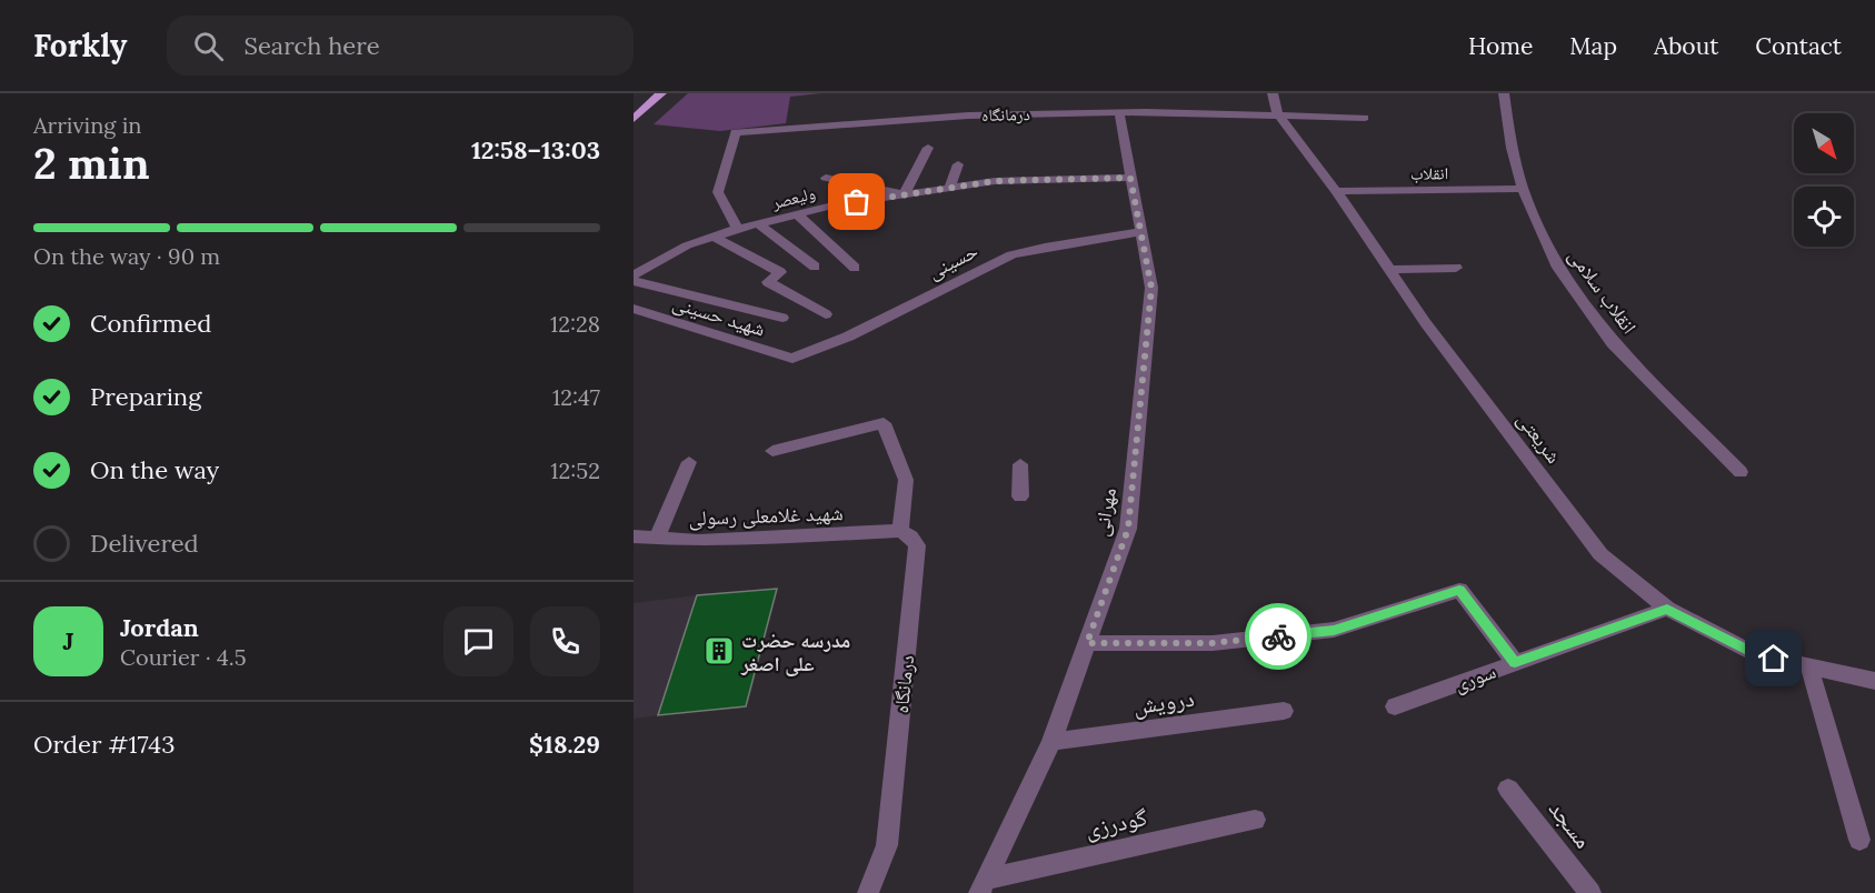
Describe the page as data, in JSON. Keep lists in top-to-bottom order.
{
  "streets": {
    "street": [
      "درمانگاه",
      "انقلاب",
      "ولیعصر",
      "حسینی",
      "انقلاب سلامی",
      "شهید حسینی",
      "شریعتی",
      "مهرانی",
      "شهید غلامعلی رسولی",
      "سوری",
      "درویش",
      "گودرزی",
      "مسجد"
    ]
  },
  "crossings": [
    ["درمانگاه", "ولیعصر"],
    ["درمانگاه", "شریعتی"],
    ["درمانگاه", "مهرانی"],
    ["درمانگاه", "شهید غلامعلی رسولی"],
    ["انقلاب", "انقلاب سلامی"],
    ["انقلاب", "شریعتی"],
    ["ولیعصر", "مهرانی"],
    ["حسینی", "شهید حسینی"],
    ["حسینی", "مهرانی"],
    ["شریعتی", "سوری"],
    ["مهرانی", "درویش"],
    ["مهرانی", "گودرزی"]
  ],
  "places": {
    "building": ["مدرسه حضرت علی اصغر"]
  },
  "north": "bottom right",
  "page": {
    "header": "Forkly",
    "search": "Search here",
    "nav": [
      "Home",
      "Map",
      "About",
      "Contact"
    ],
    "heading": ["2 min", "Arriving in", "12:58–13:03"],
    "panel": [
      "Jordan",
      "Courier · 4.5",
      "Order #1743",
      "$18.29"
    ],
    "bar": "On the way · 90 m",
    "list": [
      ["Confirmed", "12:28"],
      ["Preparing", "12:47"],
      ["On the way", "12:52"],
      "Delivered"
    ],
    "round": "J"
  }
}
